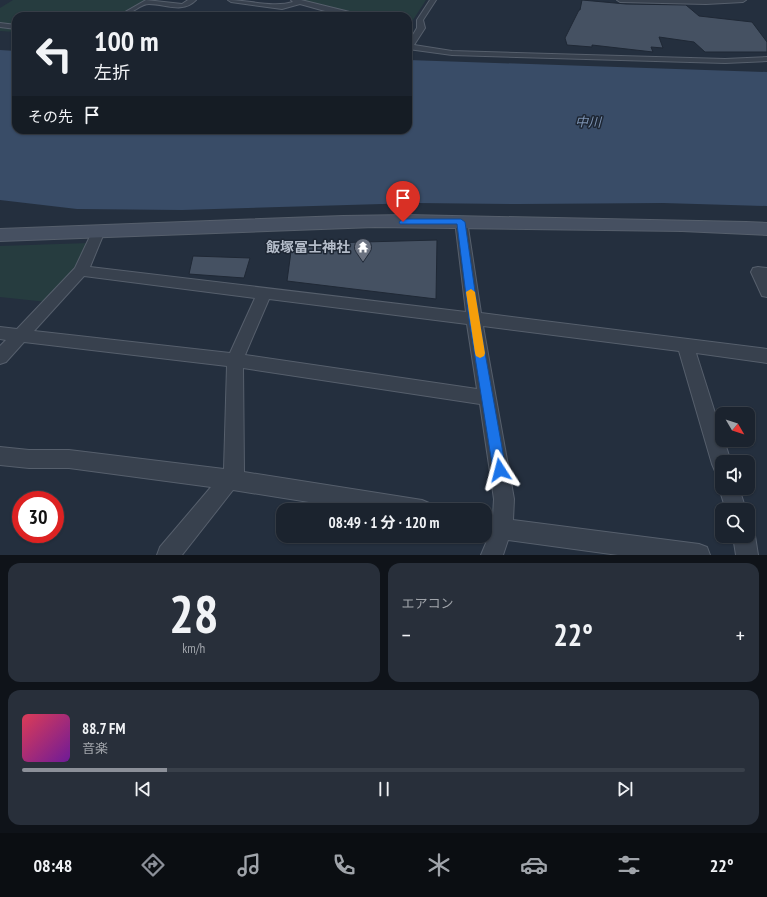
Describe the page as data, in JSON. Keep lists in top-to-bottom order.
{
  "water": ["中川"],
  "places": {
    "temple": ["飯塚冨士神社"]
  },
  "north": "bottom right",
  "page": {
    "turn": ["100 m", "左折"],
    "then": "その先",
    "limit": "30",
    "trip": "08:49 · 1 分 · 120 m",
    "tile": [
      ["28", "km/h"],
      "エアコン"
    ],
    "heat": ["−", "22°", "+"],
    "song": ["88.7 FM", "音楽"],
    "tabs": ["08:48", "22°"]
  }
}
